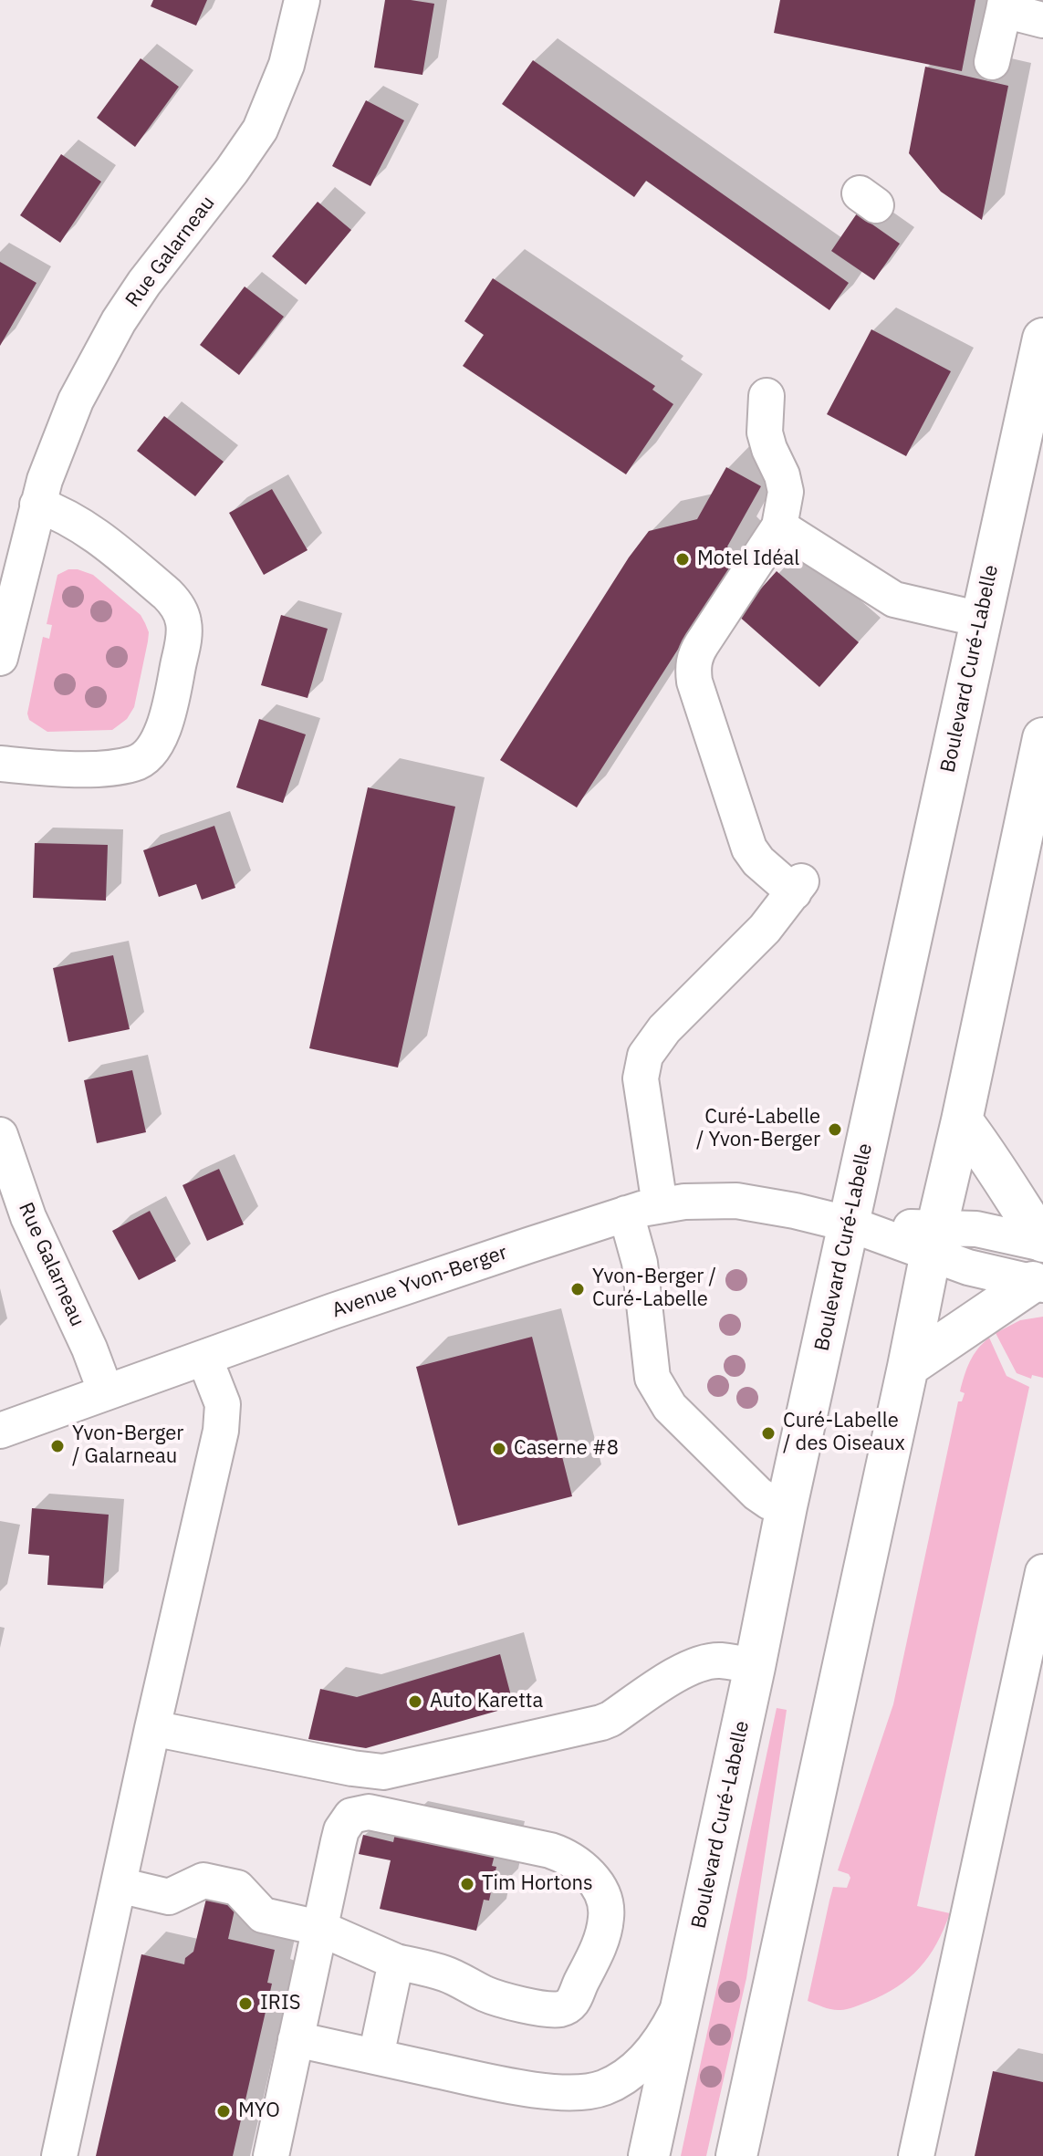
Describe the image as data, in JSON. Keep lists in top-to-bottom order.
{
  "streets": {
    "main road": ["Boulevard Curé-Labelle"],
    "street": ["Rue Galarneau", "Avenue Yvon-Berger"]
  },
  "crossings": [
    ["Rue Galarneau", "Avenue Yvon-Berger"],
    ["Boulevard Curé-Labelle", "Avenue Yvon-Berger"]
  ],
  "places": [
    "Motel Idéal",
    "Curé-Labelle / Yvon-Berger",
    "Yvon-Berger / Curé-Labelle",
    "Curé-Labelle / des Oiseaux",
    "Yvon-Berger / Galarneau",
    "Caserne #8",
    "Auto Karetta",
    "Tim Hortons",
    "IRIS",
    "MYO"
  ]
}
